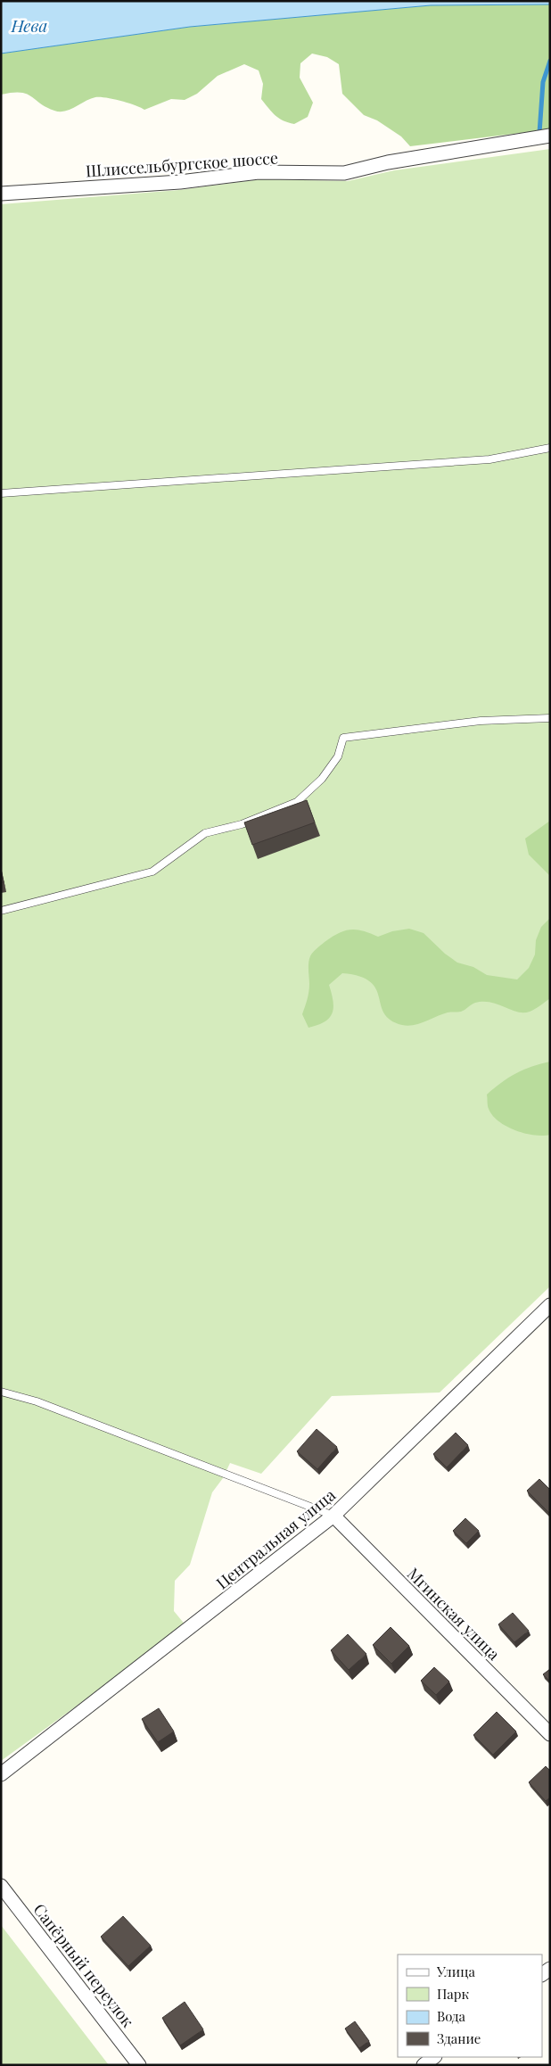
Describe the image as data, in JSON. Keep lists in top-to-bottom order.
{
  "streets": {
    "street": [
      "Шлиссельбургское шоссе",
      "Центральная улица",
      "Мгинская улица",
      "Сапёрный переулок"
    ]
  },
  "crossings": [
    ["Центральная улица", "Мгинская улица"]
  ],
  "water": ["Нева"],
  "legend": [
    "Улица",
    "Парк",
    "Вода",
    "Здание"
  ]
}
